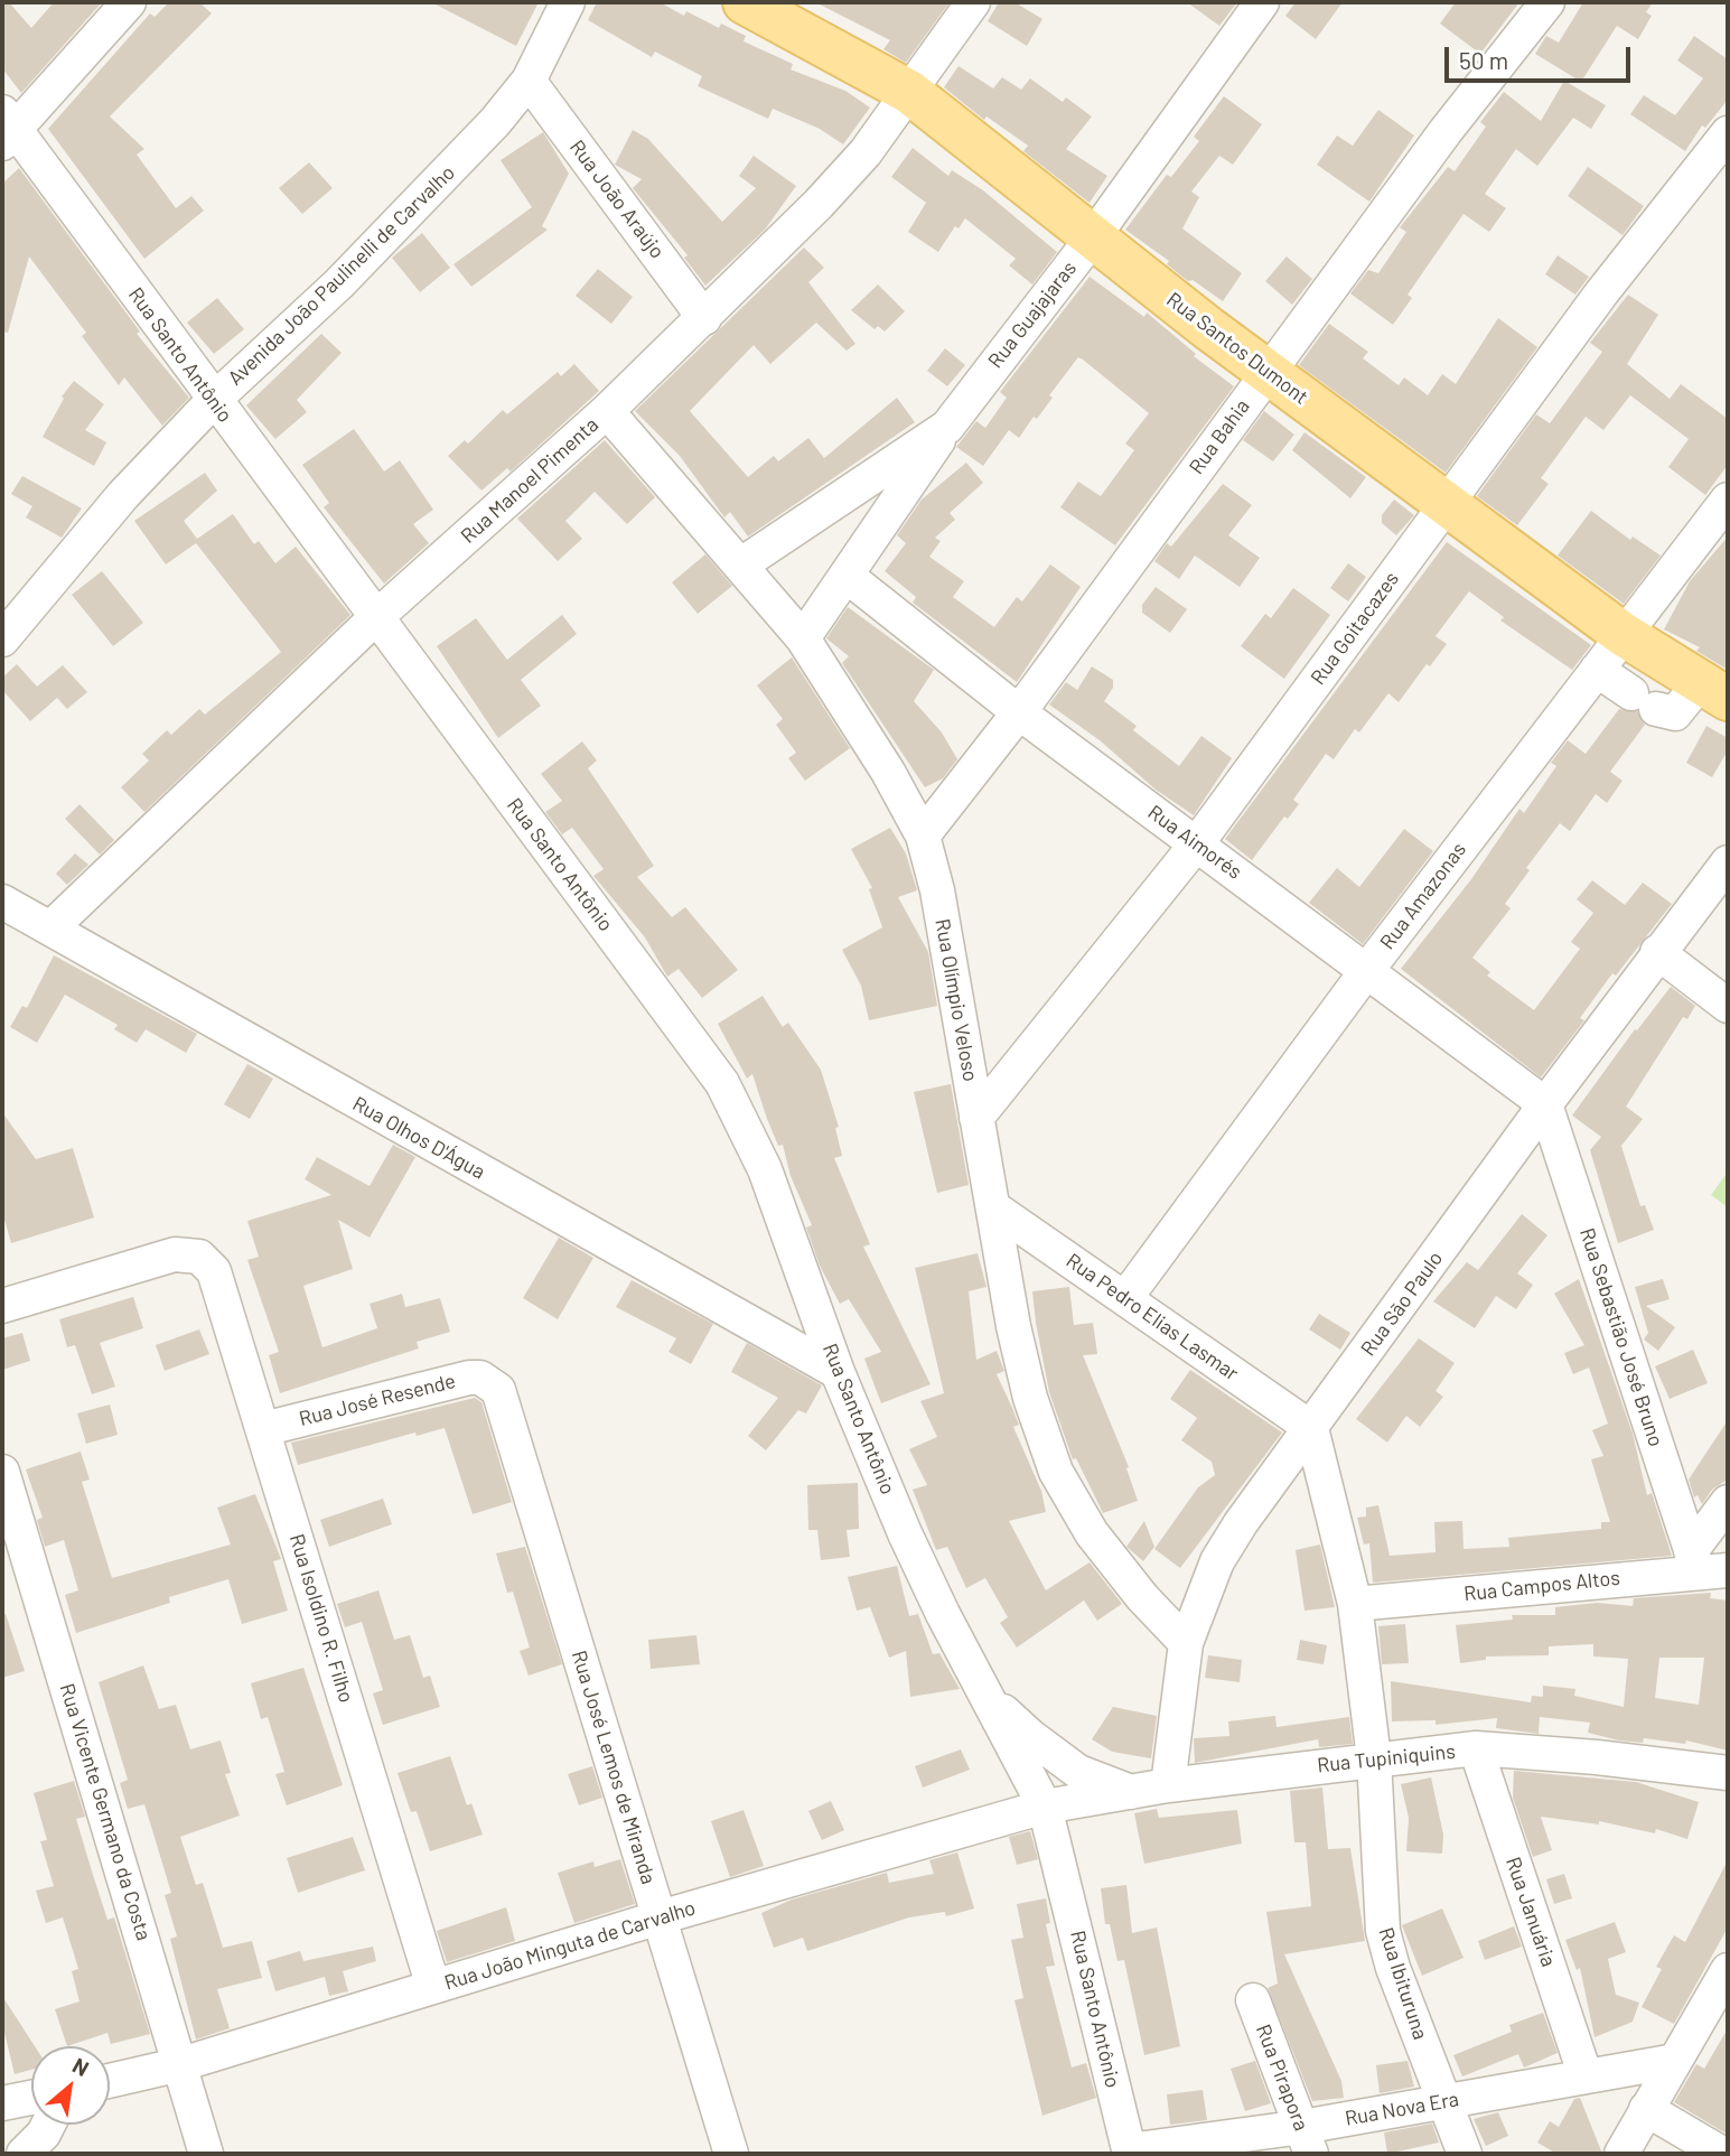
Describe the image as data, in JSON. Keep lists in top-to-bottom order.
{
  "streets": {
    "main road": ["Rua Santos Dumont"],
    "street": [
      "Rua João Araújo",
      "Avenida João Paulinelli de Carvalho",
      "Rua Guajajaras",
      "Rua Santo Antônio",
      "Rua Bahia",
      "Rua Manoel Pimenta",
      "Rua Goitacazes",
      "Rua Aimorés",
      "Rua Amazonas",
      "Rua Olímpio Veloso",
      "Rua Olhos D'Água",
      "Rua São Paulo",
      "Rua Pedro Elias Lasmar",
      "Rua Sebastião José Bruno",
      "Rua José Resende",
      "Rua Campos Altos",
      "Rua Isoldino R. Filho",
      "Rua Tupiniquins",
      "Rua José Lemos de Miranda",
      "Rua Vicente Germano da Costa",
      "Rua Januária",
      "Rua João Minguta de Carvalho",
      "Rua Ibituruna",
      "Rua Pirapora",
      "Rua Nova Era"
    ]
  },
  "crossings": [
    ["Rua João Araújo", "Avenida João Paulinelli de Carvalho"],
    ["Rua João Araújo", "Rua Manoel Pimenta"],
    ["Avenida João Paulinelli de Carvalho", "Rua Santo Antônio"],
    ["Rua Guajajaras", "Rua Santos Dumont"],
    ["Rua Guajajaras", "Rua Olímpio Veloso"],
    ["Rua Santos Dumont", "Rua Bahia"],
    ["Rua Santos Dumont", "Rua Manoel Pimenta"],
    ["Rua Santos Dumont", "Rua Goitacazes"],
    ["Rua Santos Dumont", "Rua Amazonas"],
    ["Rua Santo Antônio", "Rua Manoel Pimenta"],
    ["Rua Santo Antônio", "Rua Olhos D'Água"],
    ["Rua Santo Antônio", "Rua Tupiniquins"],
    ["Rua Santo Antônio", "Rua João Minguta de Carvalho"],
    ["Rua Santo Antônio", "Rua Nova Era"],
    ["Rua Bahia", "Rua Aimorés"],
    ["Rua Bahia", "Rua Olímpio Veloso"],
    ["Rua Manoel Pimenta", "Rua Olímpio Veloso"],
    ["Rua Manoel Pimenta", "Rua Olhos D'Água"],
    ["Rua Goitacazes", "Rua Aimorés"],
    ["Rua Goitacazes", "Rua Olímpio Veloso"],
    ["Rua Aimorés", "Rua Amazonas"],
    ["Rua Aimorés", "Rua São Paulo"],
    ["Rua Aimorés", "Rua Sebastião José Bruno"],
    ["Rua Amazonas", "Rua Pedro Elias Lasmar"],
    ["Rua Olímpio Veloso", "Rua São Paulo"],
    ["Rua Olímpio Veloso", "Rua Pedro Elias Lasmar"],
    ["Rua São Paulo", "Rua Pedro Elias Lasmar"],
    ["Rua São Paulo", "Rua Sebastião José Bruno"],
    ["Rua São Paulo", "Rua Tupiniquins"],
    ["Rua Sebastião José Bruno", "Rua Campos Altos"],
    ["Rua José Resende", "Rua Isoldino R. Filho"],
    ["Rua José Resende", "Rua José Lemos de Miranda"],
    ["Rua Isoldino R. Filho", "Rua João Minguta de Carvalho"],
    ["Rua Tupiniquins", "Rua Januária"],
    ["Rua Tupiniquins", "Rua João Minguta de Carvalho"],
    ["Rua Tupiniquins", "Rua Ibituruna"],
    ["Rua José Lemos de Miranda", "Rua João Minguta de Carvalho"],
    ["Rua Vicente Germano da Costa", "Rua João Minguta de Carvalho"],
    ["Rua Januária", "Rua Nova Era"],
    ["Rua Ibituruna", "Rua Nova Era"],
    ["Rua Pirapora", "Rua Nova Era"]
  ],
  "scale_bar": "50 m",
  "north": "top right"
}
